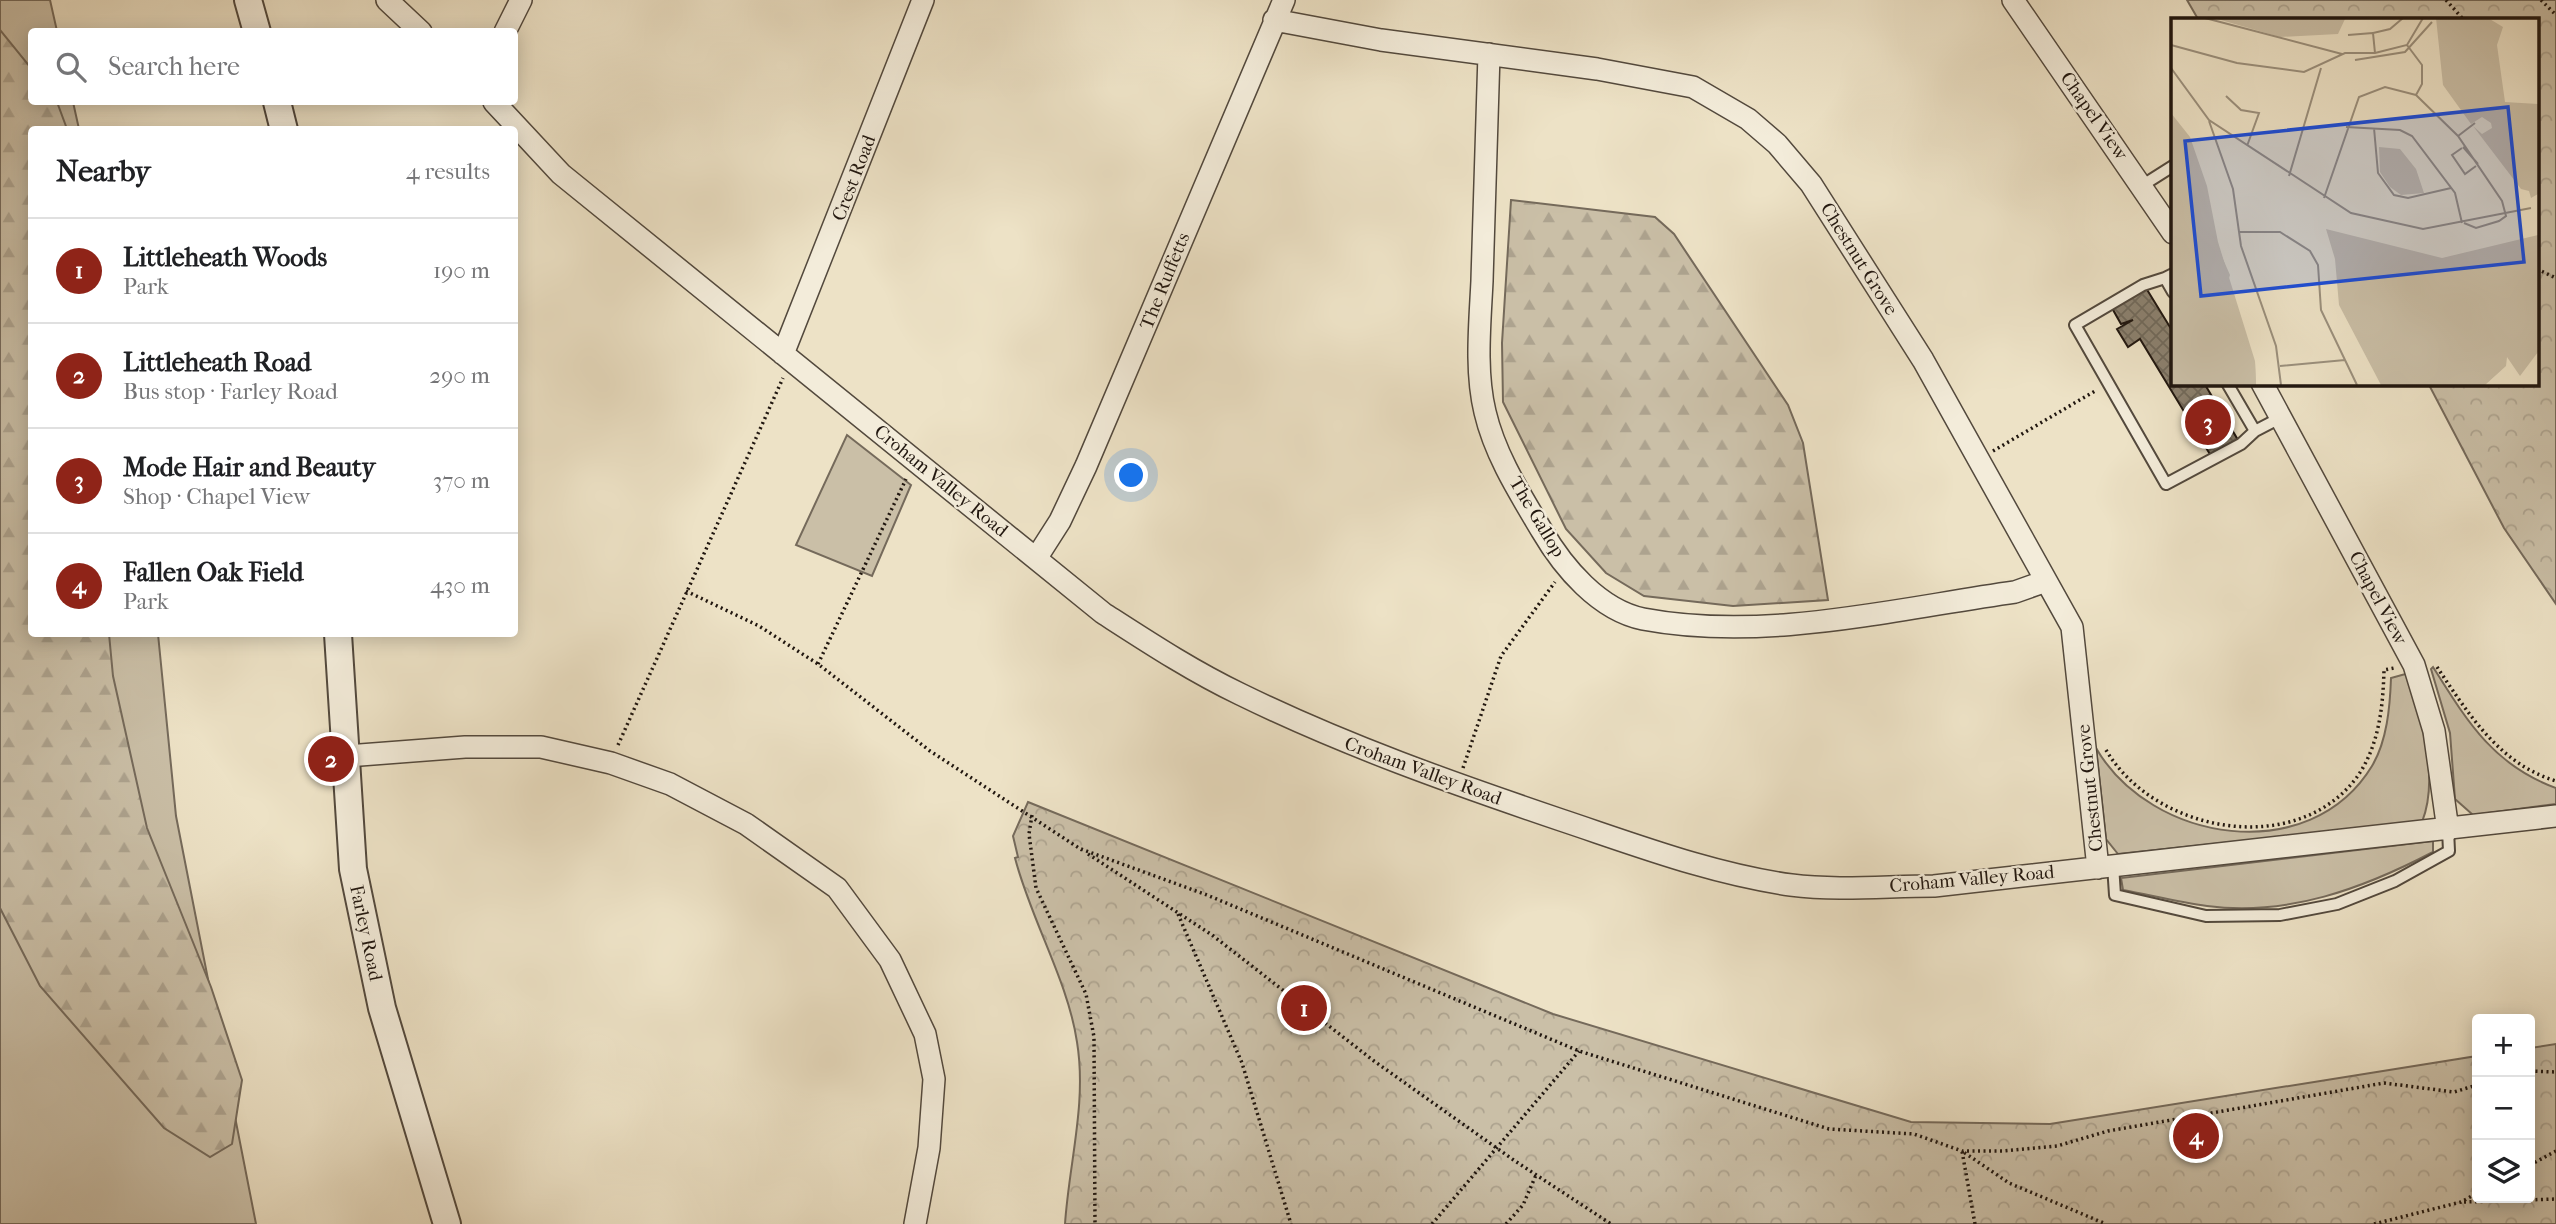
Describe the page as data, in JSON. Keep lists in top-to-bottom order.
{
  "streets": {
    "street": [
      "Chapel View",
      "Crest Road",
      "Chestnut Grove",
      "The Ruffetts",
      "Croham Valley Road",
      "The Gallop",
      "Farley Road"
    ]
  },
  "crossings": [
    ["Chapel View", "Croham Valley Road"],
    ["Crest Road", "Croham Valley Road"],
    ["Chestnut Grove", "The Ruffetts"],
    ["Chestnut Grove", "Croham Valley Road"],
    ["Chestnut Grove", "The Gallop"],
    ["The Ruffetts", "Croham Valley Road"]
  ],
  "page": {
    "search": "Search here",
    "heading": ["Nearby", "4 results"],
    "list": [
      {
        "mark": "1",
        "name": "Littleheath Woods",
        "note": "Park",
        "value": "190 m"
      },
      {
        "mark": "2",
        "name": "Littleheath Road",
        "note": "Bus stop · Farley Road",
        "value": "290 m"
      },
      {
        "mark": "3",
        "name": "Mode Hair and Beauty",
        "note": "Shop · Chapel View",
        "value": "370 m"
      },
      {
        "mark": "4",
        "name": "Fallen Oak Field",
        "note": "Park",
        "value": "430 m"
      }
    ],
    "pins": [
      "3",
      "2",
      "1",
      "4"
    ],
    "map_buttons": ["+", "−"]
  }
}
